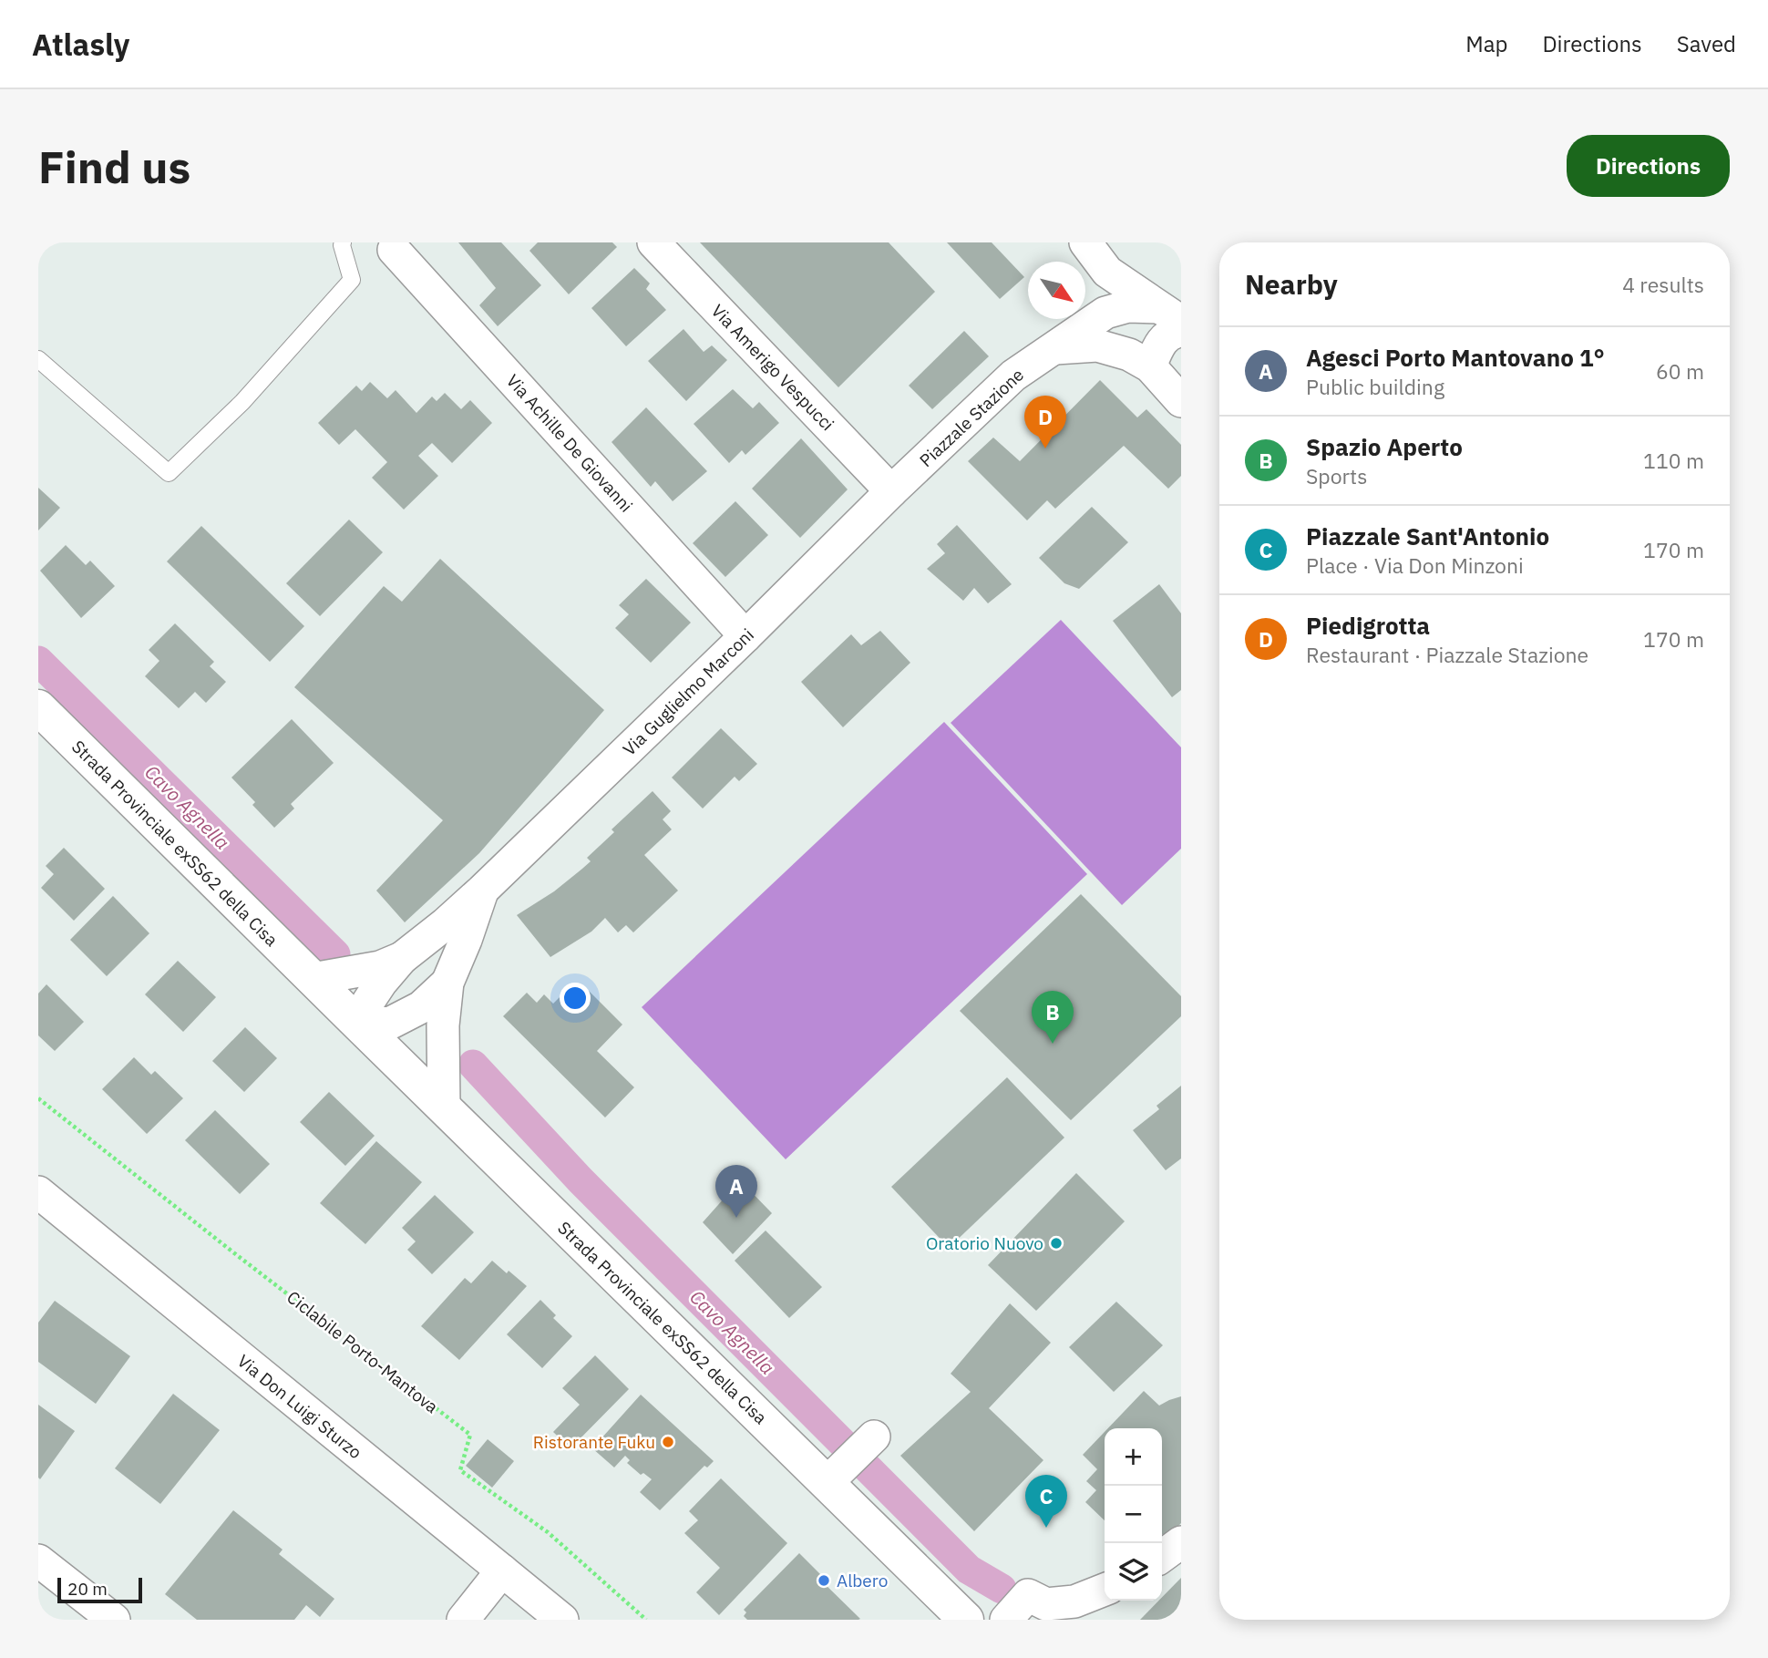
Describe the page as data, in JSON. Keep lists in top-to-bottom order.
{
  "streets": {
    "street": [
      "Via Amerigo Vespucci",
      "Piazzale Stazione",
      "Via Achille De Giovanni",
      "Via Guglielmo Marconi",
      "Strada Provinciale exSS62 della Cisa",
      "Via Don Luigi Sturzo"
    ],
    "path": ["Ciclabile Porto-Mantova"]
  },
  "crossings": [
    ["Via Amerigo Vespucci", "Piazzale Stazione"],
    ["Via Amerigo Vespucci", "Via Guglielmo Marconi"],
    ["Piazzale Stazione", "Via Guglielmo Marconi"],
    ["Via Achille De Giovanni", "Via Guglielmo Marconi"],
    ["Via Guglielmo Marconi", "Strada Provinciale exSS62 della Cisa"]
  ],
  "water": ["Cavo Agnella"],
  "places": ["Oratorio Nuovo", "Ristorante Fuku", "Albero"],
  "scale_bar": "20 m",
  "north": "bottom right",
  "page": {
    "header": "Atlasly",
    "nav": ["Map", "Directions", "Saved"],
    "buttons": "Directions",
    "title": "Find us",
    "heading": ["Nearby", "4 results"],
    "list": [
      {
        "mark": "A",
        "name": "Agesci Porto Mantovano 1°",
        "note": "Public building",
        "value": "60 m"
      },
      {
        "mark": "B",
        "name": "Spazio Aperto",
        "note": "Sports",
        "value": "110 m"
      },
      {
        "mark": "C",
        "name": "Piazzale Sant'Antonio",
        "note": "Place · Via Don Minzoni",
        "value": "170 m"
      },
      {
        "mark": "D",
        "name": "Piedigrotta",
        "note": "Restaurant · Piazzale Stazione",
        "value": "170 m"
      }
    ],
    "pins": [
      "D",
      "B",
      "A",
      "C"
    ],
    "map_buttons": ["+", "−"],
    "scale": "20 m"
  }
}
